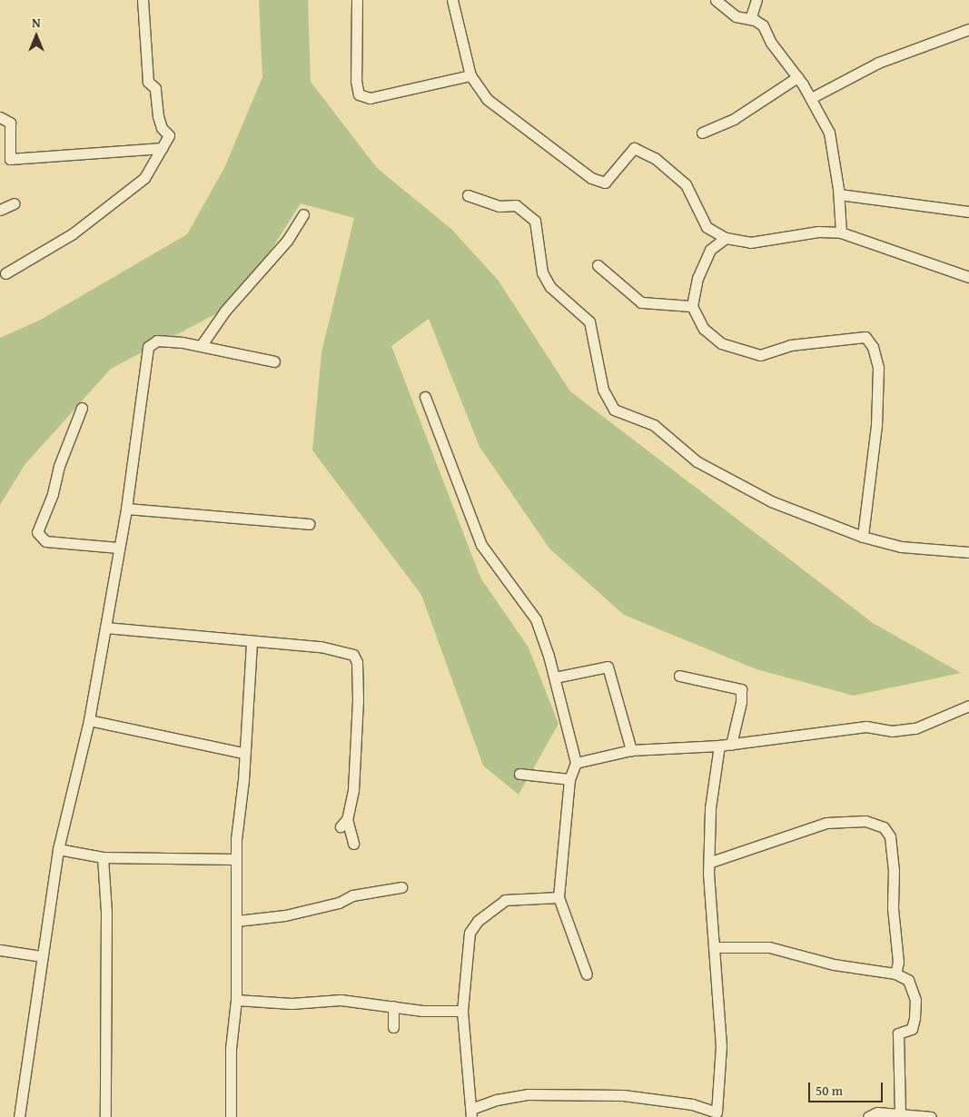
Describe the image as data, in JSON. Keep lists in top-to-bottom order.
{
  "scale_bar": "50 m",
  "north": "top"
}
